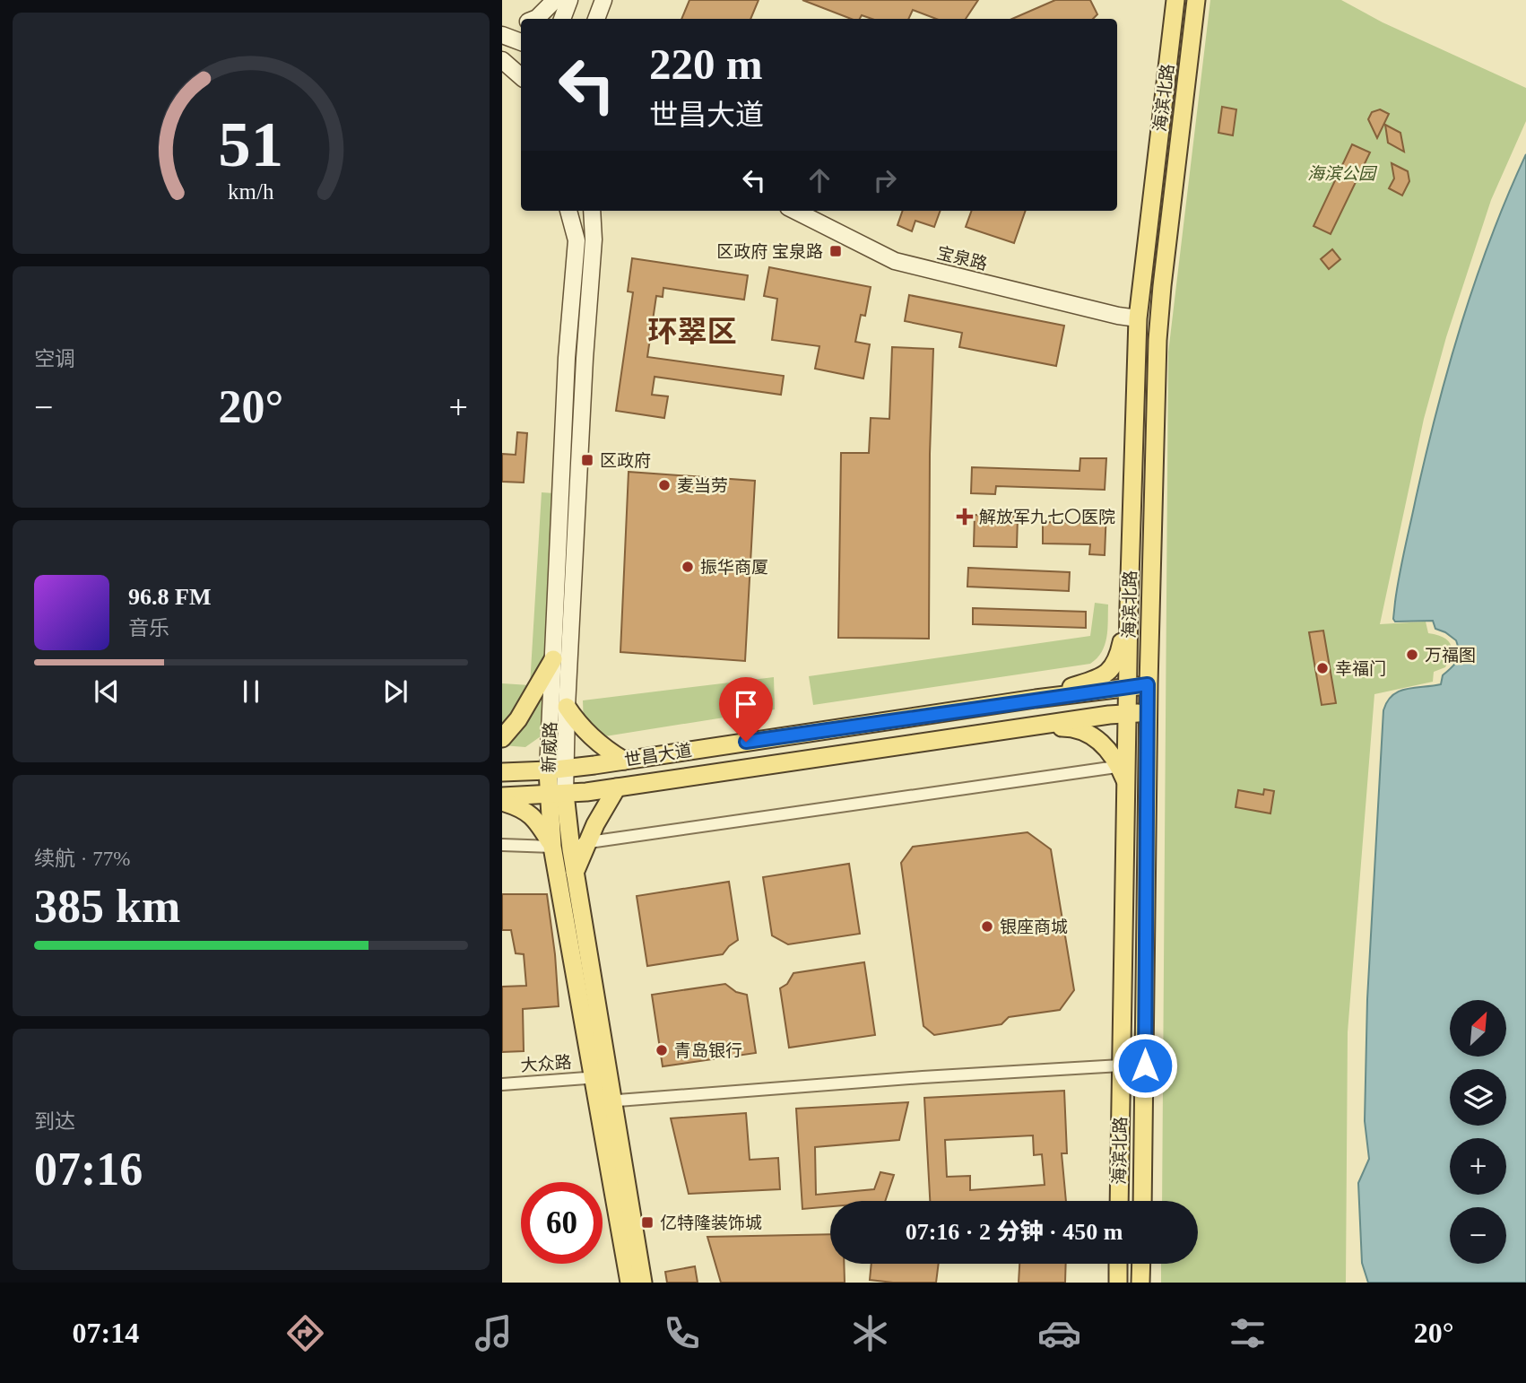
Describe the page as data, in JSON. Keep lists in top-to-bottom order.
{
  "streets": {
    "main road": [
      "海滨北路",
      "宝泉路",
      "新威路",
      "世昌大道"
    ],
    "street": ["大众路"]
  },
  "crossings": [
    ["海滨北路", "宝泉路"],
    ["海滨北路", "世昌大道"],
    ["新威路", "世昌大道"],
    ["新威路", "大众路"]
  ],
  "districts": ["环翠区"],
  "parks": ["海滨公园"],
  "places": {
    "transit": ["区政府 宝泉路", "区政府", "亿特隆装饰城"],
    "other": [
      "麦当劳",
      "振华商厦",
      "万福图",
      "幸福门",
      "银座商城",
      "青岛银行"
    ],
    "health": ["解放军九七〇医院"]
  },
  "north": "top right",
  "page": {
    "turn": ["220 m", "世昌大道"],
    "tile": [
      "空调",
      ["续航 · 77%", "385 km"],
      ["到达", "07:16"]
    ],
    "heat": ["−", "20°", "+"],
    "song": ["96.8 FM", "音乐"],
    "map_buttons": ["+", "−"],
    "limit": "60",
    "trip": "07:16 · 2 分钟 · 450 m",
    "tabs": ["07:14", "20°"],
    "gauge": ["51", "km/h"]
  }
}
